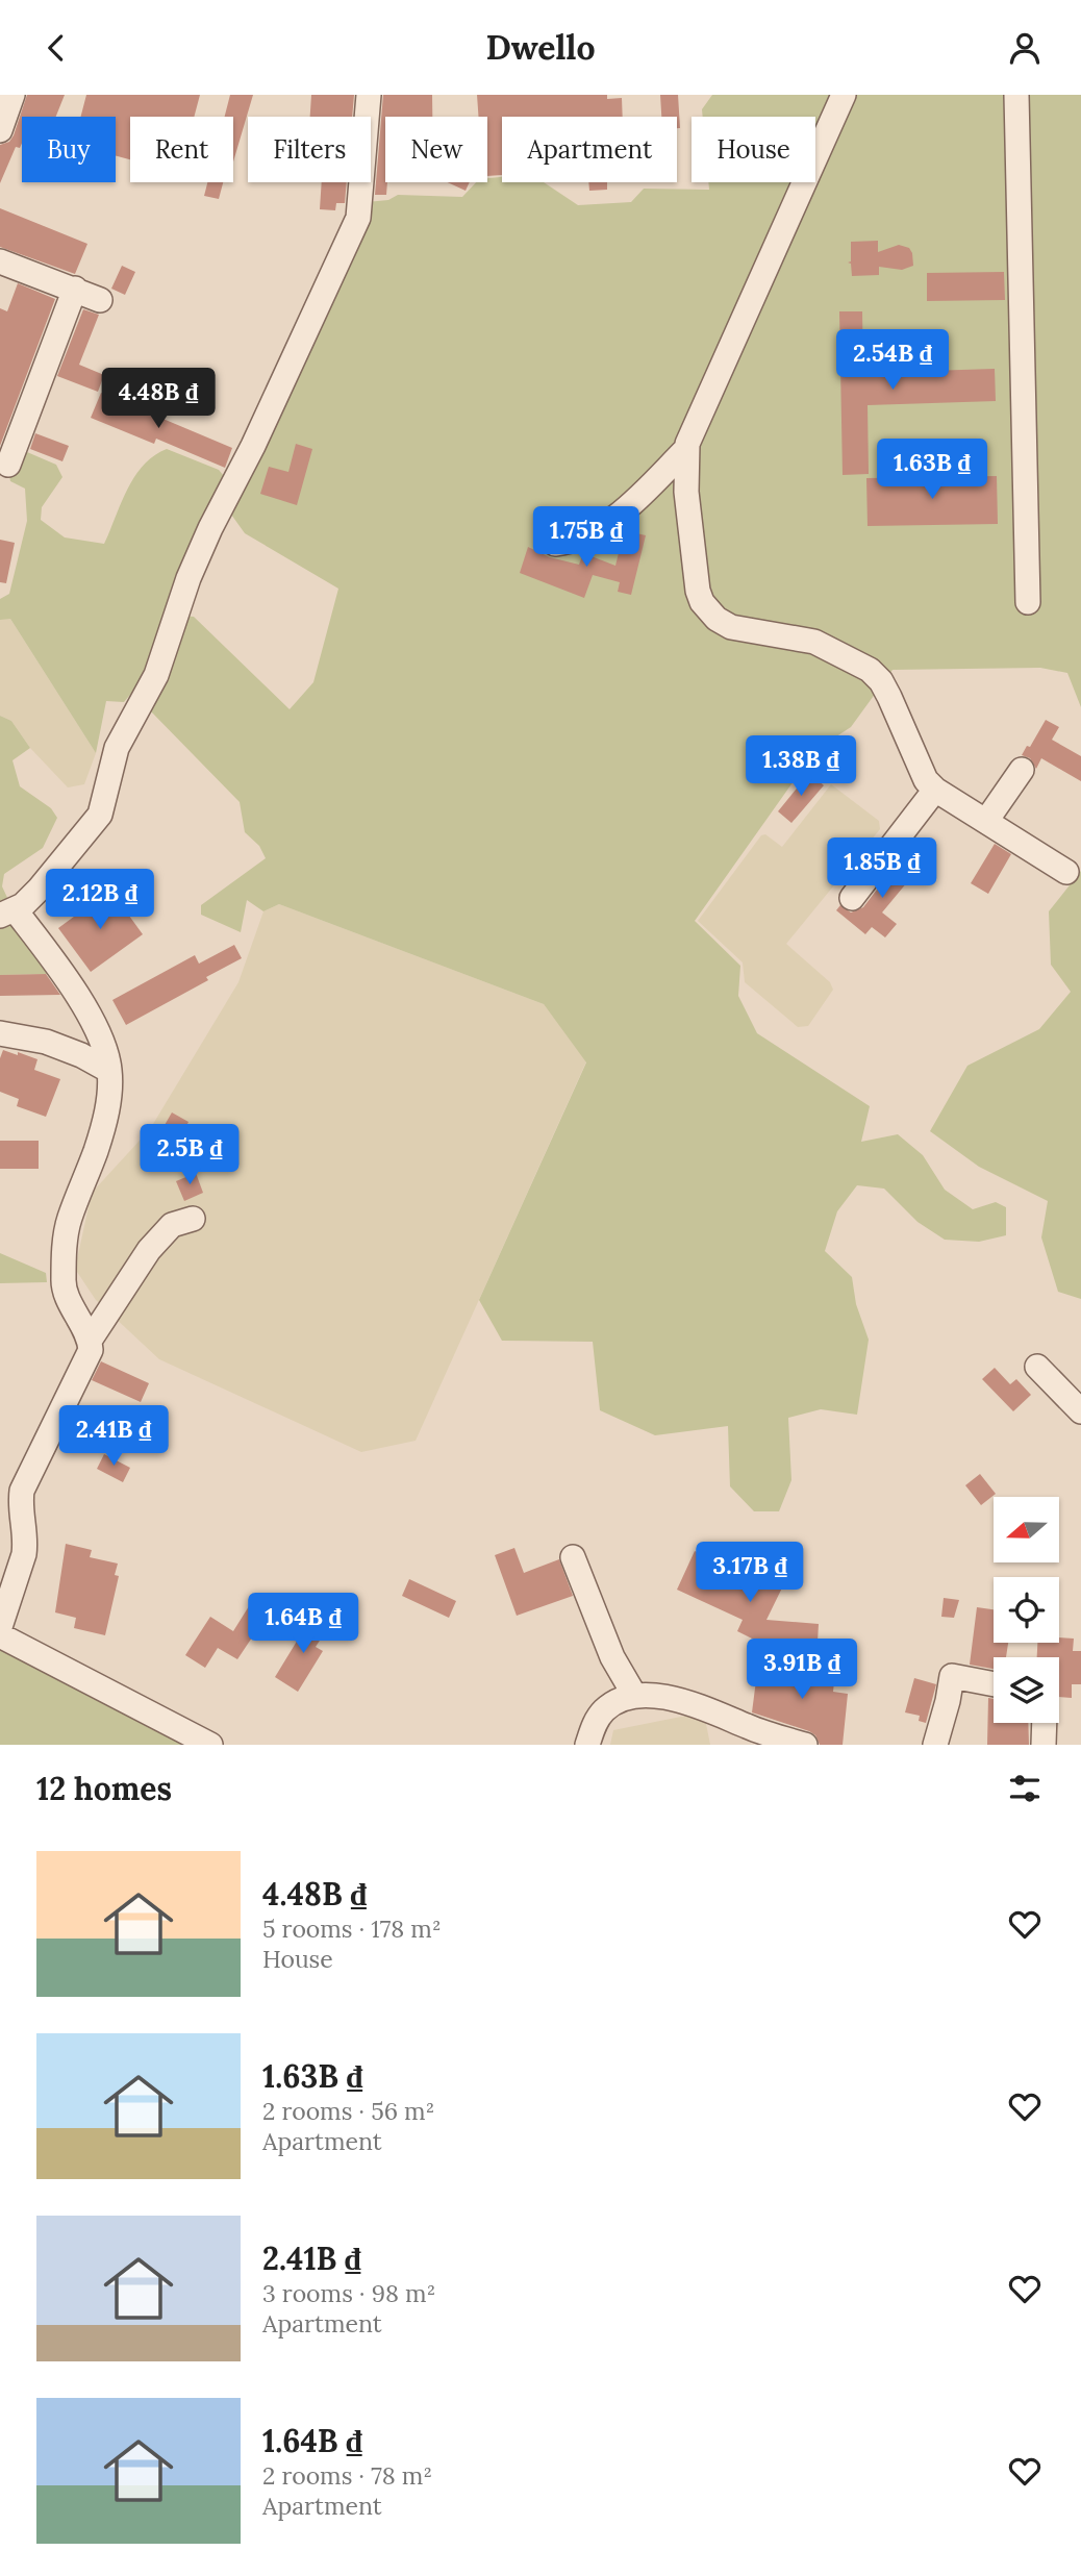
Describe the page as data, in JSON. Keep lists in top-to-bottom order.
{
  "north": "left",
  "page": {
    "header": "Dwello",
    "chip": [
      "Buy",
      "Rent",
      "Filters",
      "New",
      "Apartment",
      "House"
    ],
    "price": [
      "2.54B ₫",
      "4.48B ₫",
      "1.63B ₫",
      "1.75B ₫",
      "1.38B ₫",
      "1.85B ₫",
      "2.12B ₫",
      "2.5B ₫",
      "2.41B ₫",
      "3.17B ₫",
      "1.64B ₫",
      "3.91B ₫"
    ],
    "heading": "12 homes",
    "list": [
      {
        "name": "4.48B ₫",
        "note": "5 rooms · 178 m² · House"
      },
      {
        "name": "1.63B ₫",
        "note": "2 rooms · 56 m² · Apartment"
      },
      {
        "name": "2.41B ₫",
        "note": "3 rooms · 98 m² · Apartment"
      },
      {
        "name": "1.64B ₫",
        "note": "2 rooms · 78 m² · Apartment"
      }
    ]
  }
}
